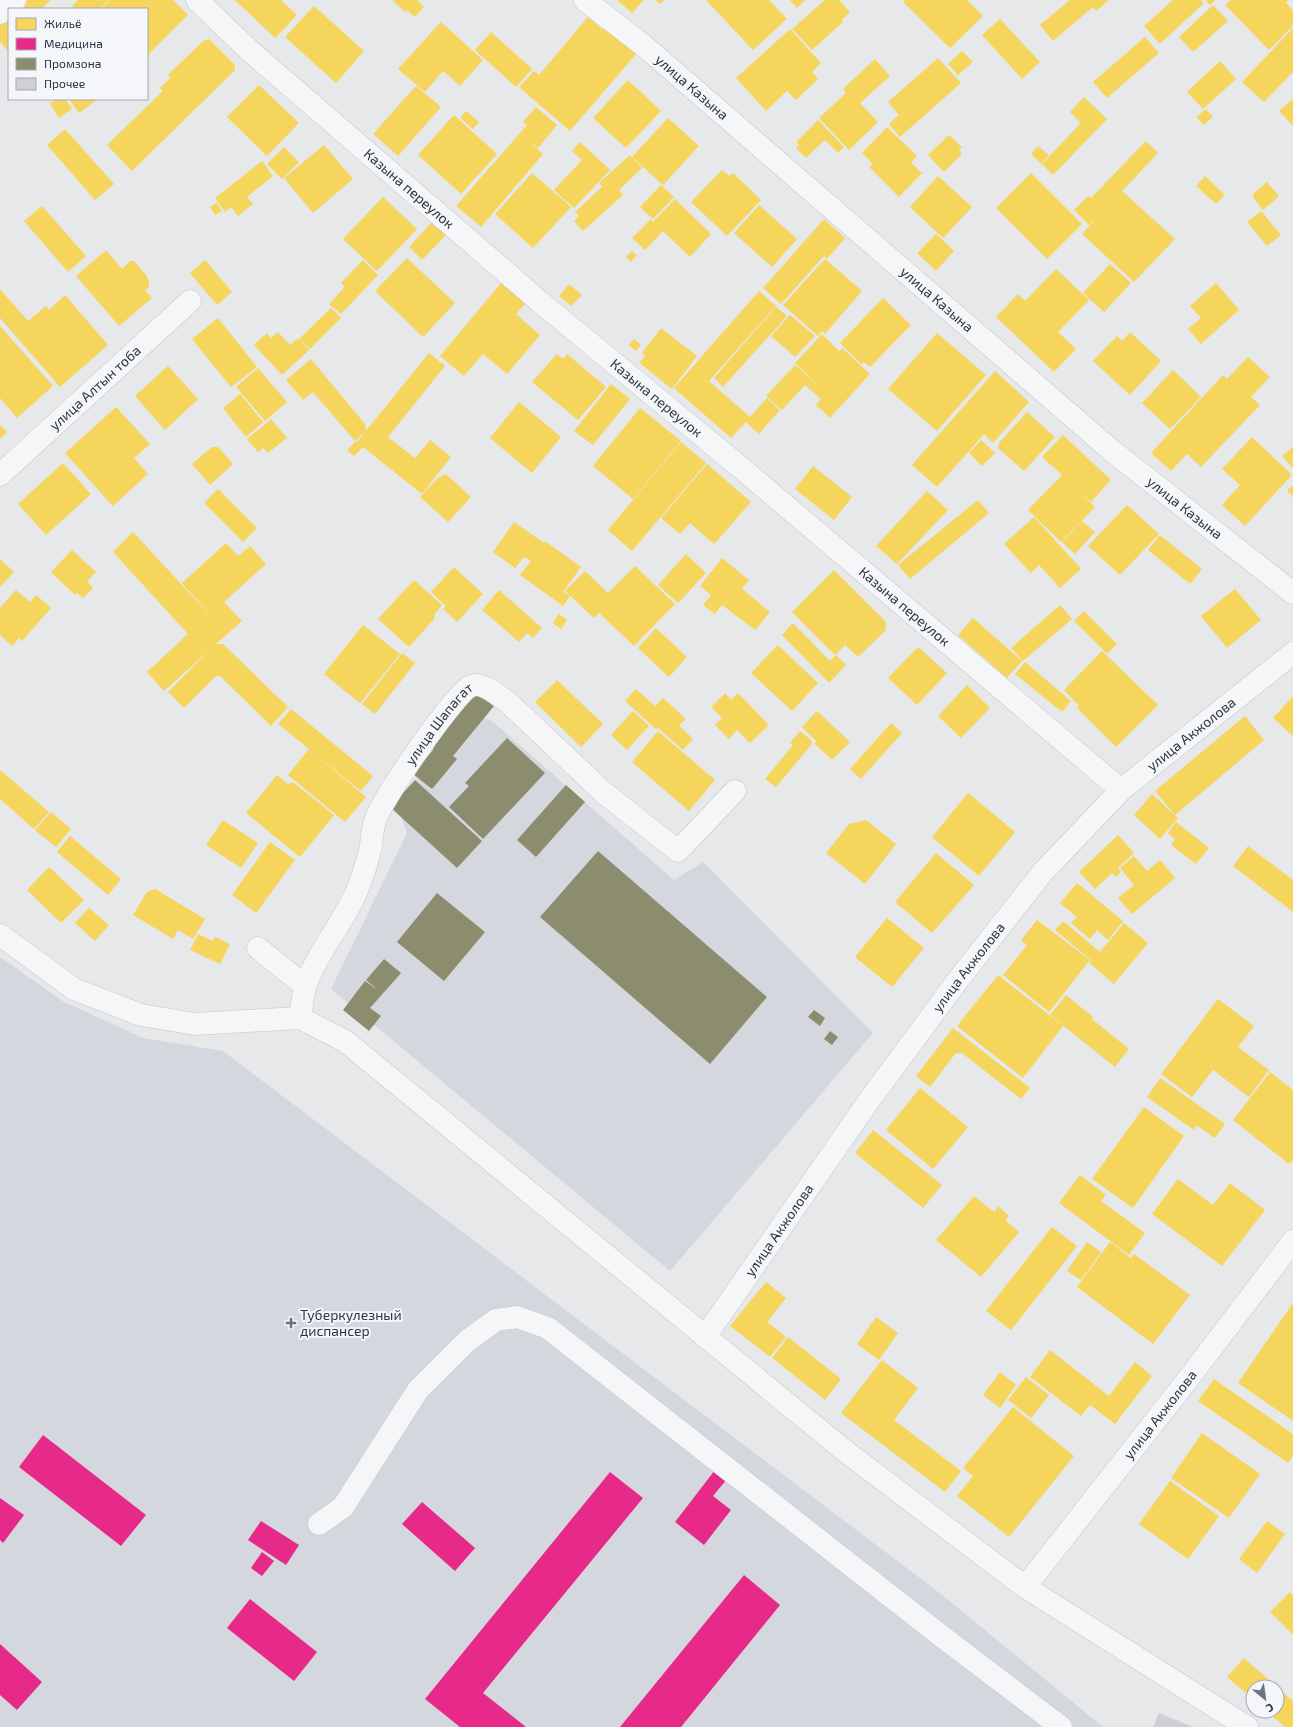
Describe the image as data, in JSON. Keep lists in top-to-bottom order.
{
  "streets": {
    "street": [
      "улица Казына",
      "Казына переулок",
      "улица Алтын тоба",
      "улица Шапагат",
      "улица Акжолова"
    ]
  },
  "crossings": [
    ["Казына переулок", "улица Акжолова"]
  ],
  "places": {
    "health": ["Туберкулезный диспансер"]
  },
  "legend": [
    "Жильё",
    "Медицина",
    "Промзона",
    "Прочее"
  ],
  "north": "bottom right"
}
